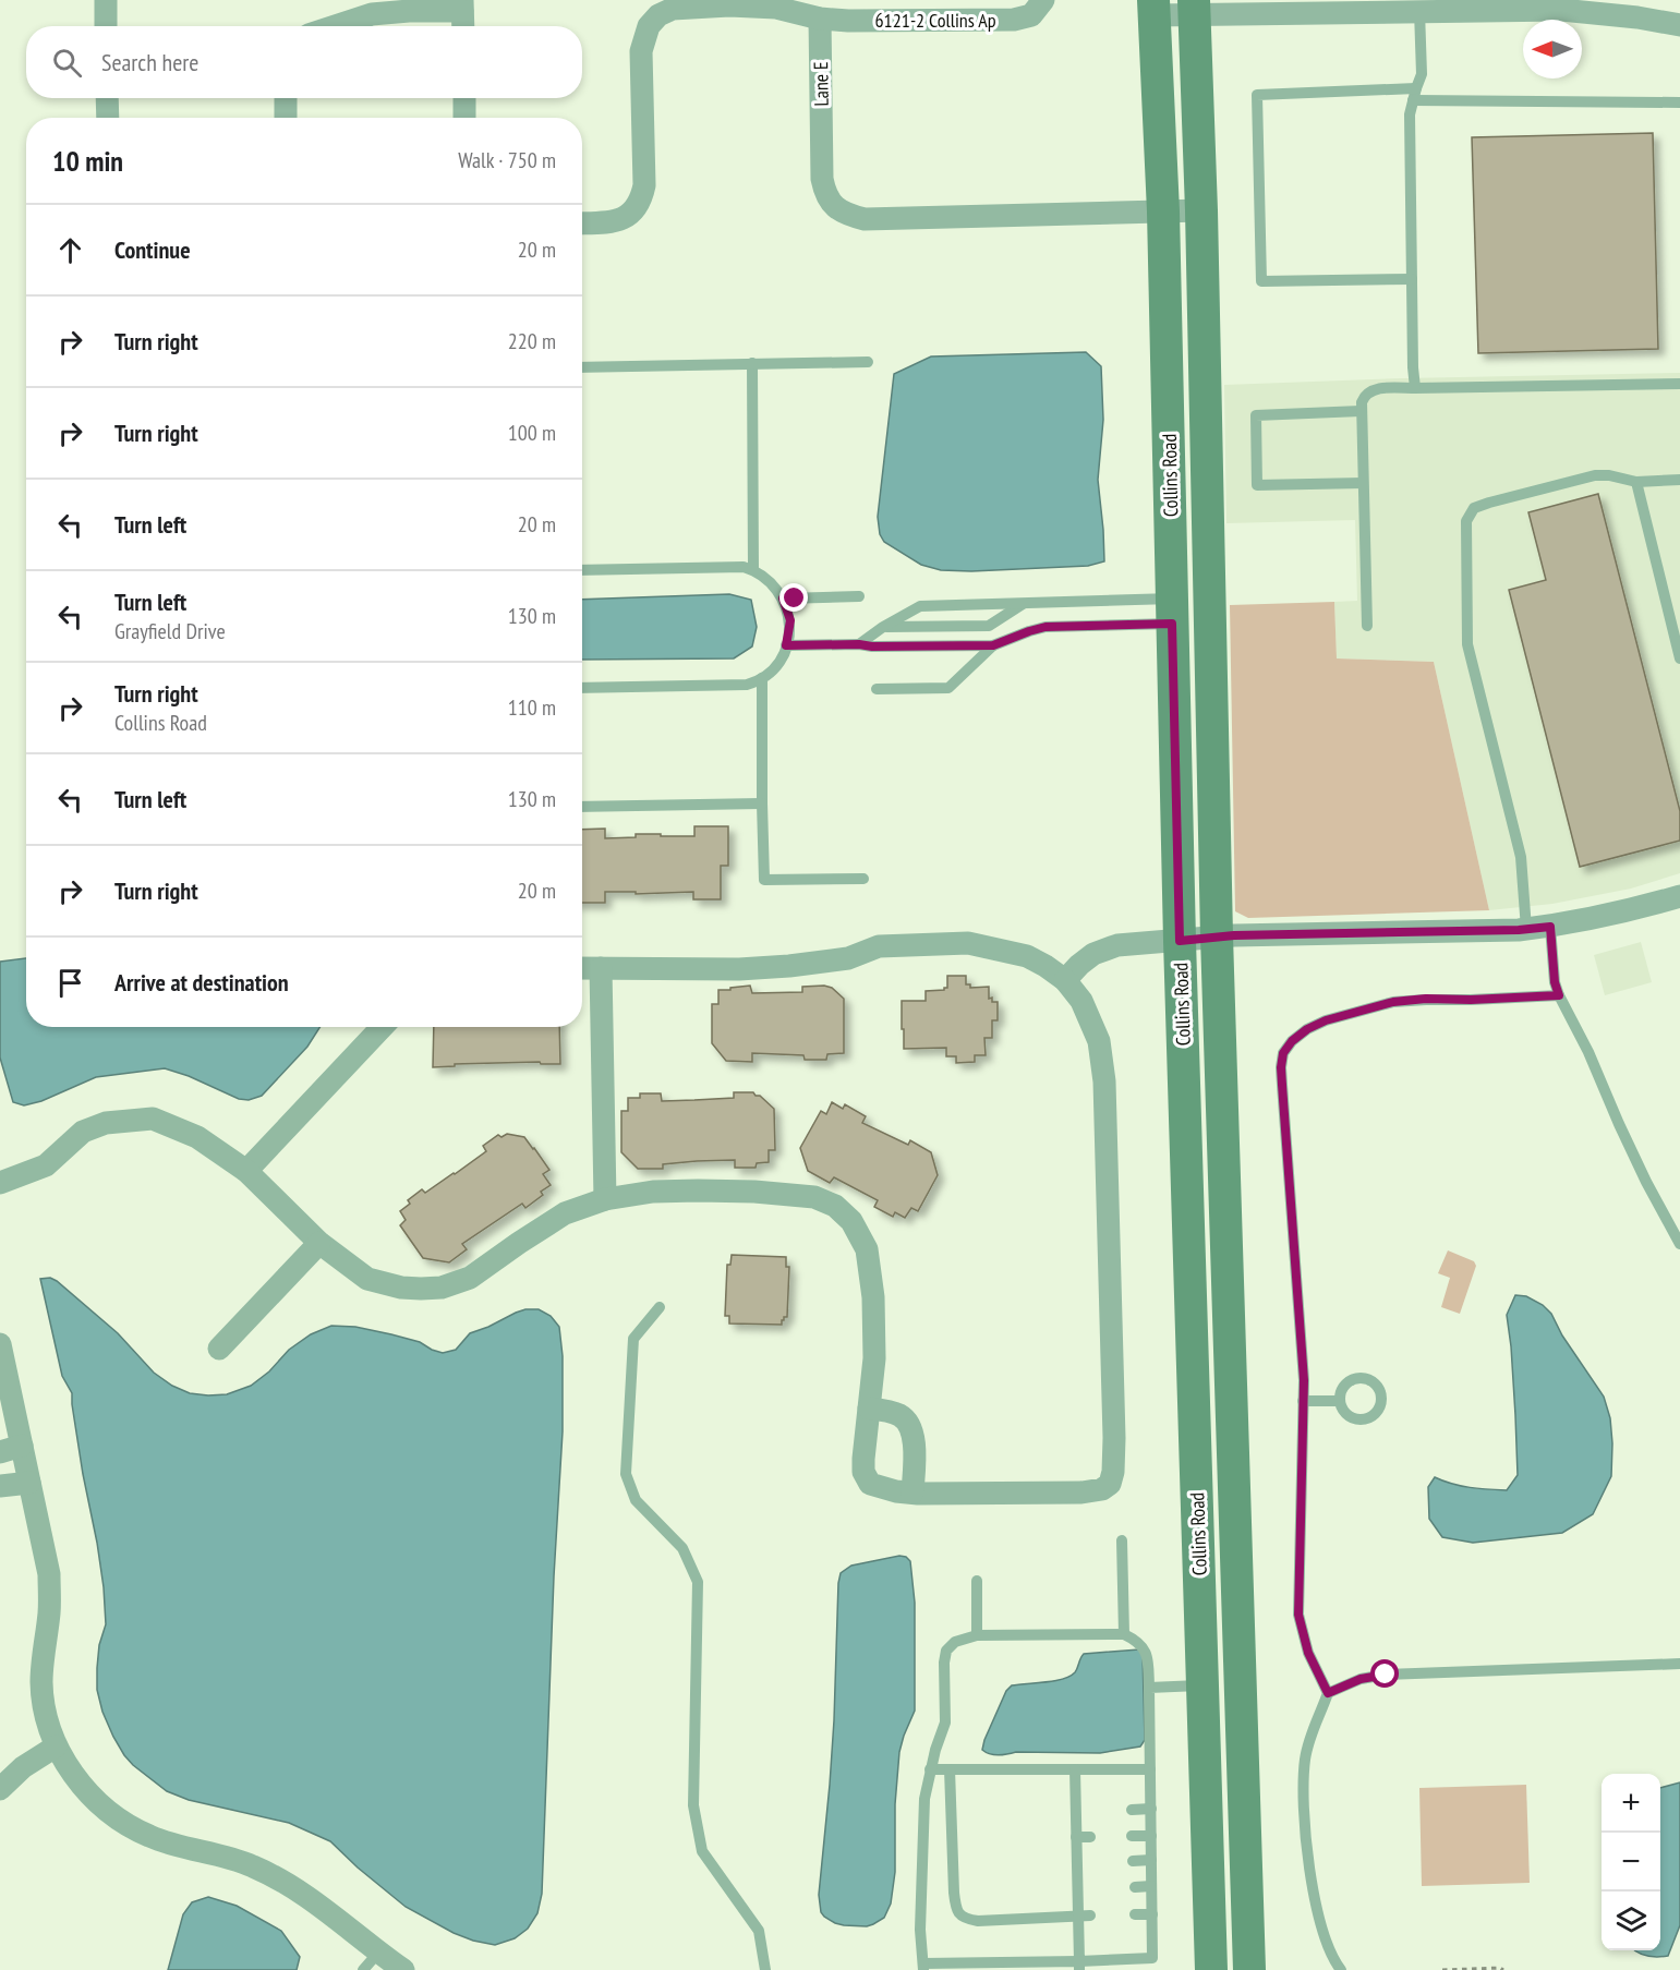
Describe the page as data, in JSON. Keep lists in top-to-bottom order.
{
  "streets": {
    "main road": ["Collins Road"],
    "street": ["6121-2 Collins Ap", "Lane E"]
  },
  "crossings": [
    ["6121-2 Collins Ap", "Lane E"],
    ["Lane E", "Collins Road"]
  ],
  "north": "left",
  "page": {
    "search": "Search here",
    "heading": ["10 min", "Walk · 750 m"],
    "list": [
      ["Continue", "20 m"],
      ["Turn right", "220 m"],
      ["Turn right", "100 m"],
      ["Turn left", "20 m"],
      ["Turn left", "Grayfield Drive", "130 m"],
      ["Turn right", "Collins Road", "110 m"],
      ["Turn left", "130 m"],
      ["Turn right", "20 m"],
      "Arrive at destination"
    ],
    "map_buttons": ["+", "−"]
  }
}
